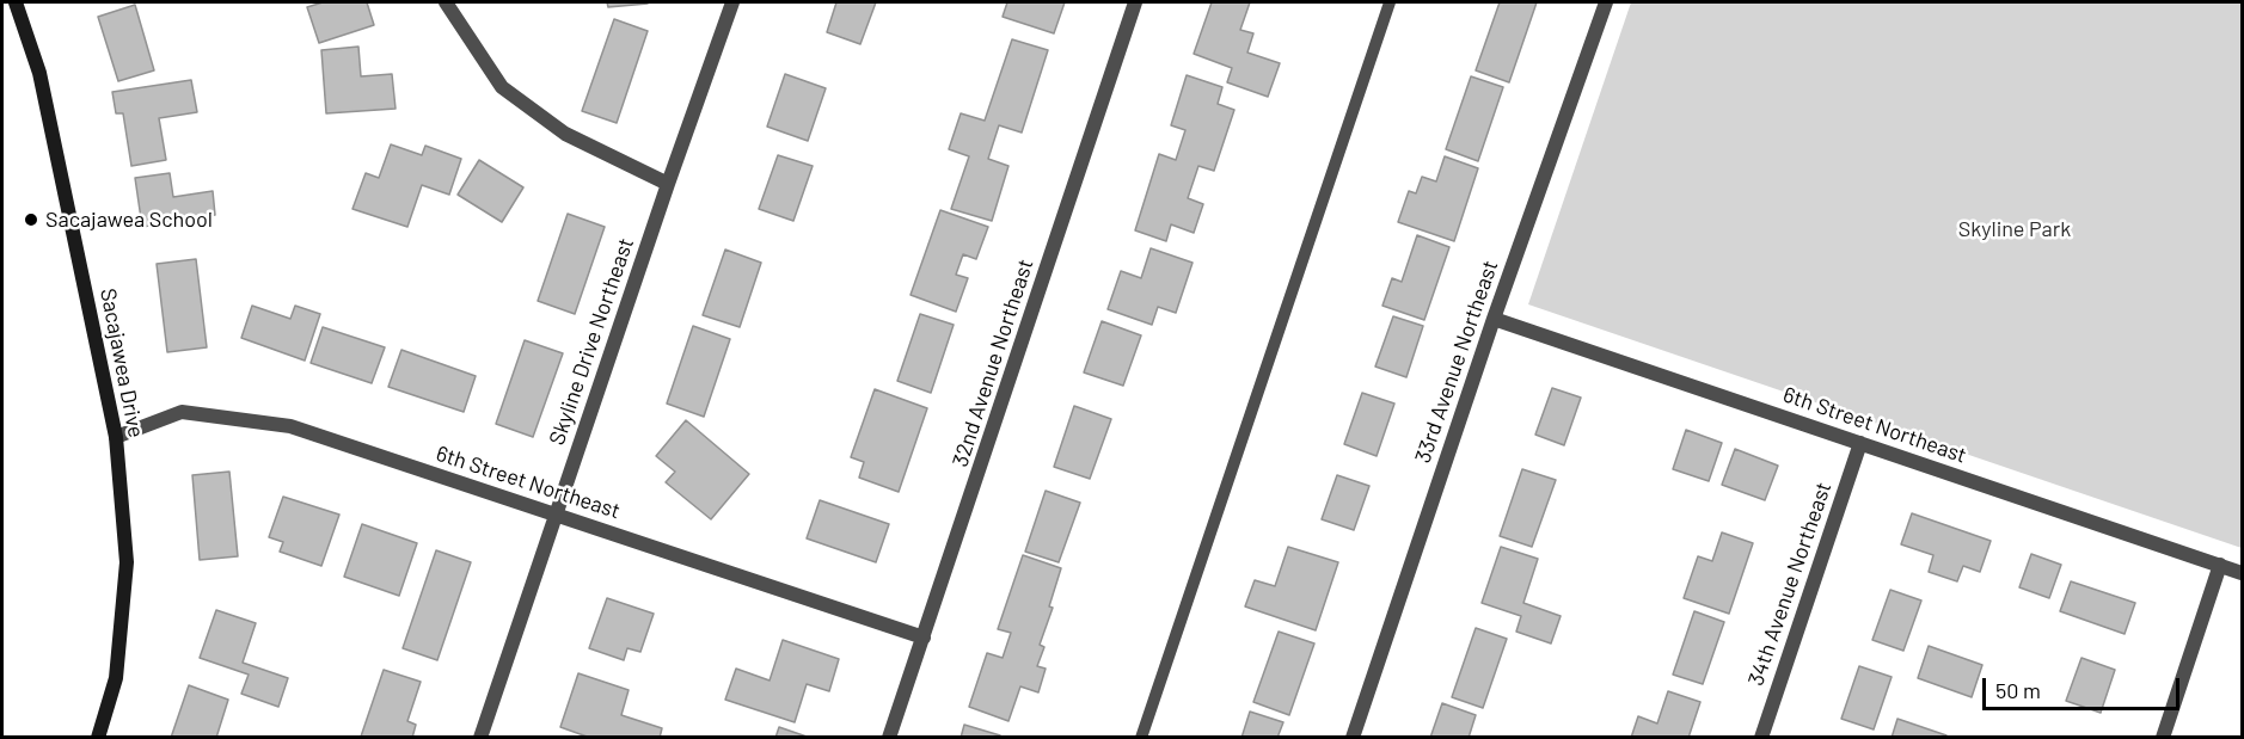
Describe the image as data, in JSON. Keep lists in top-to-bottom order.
{
  "streets": {
    "street": [
      "Skyline Drive Northeast",
      "33rd Avenue Northeast",
      "Sacajawea Drive",
      "32nd Avenue Northeast",
      "6th Street Northeast",
      "34th Avenue Northeast"
    ]
  },
  "crossings": [
    ["Skyline Drive Northeast", "6th Street Northeast"],
    ["33rd Avenue Northeast", "6th Street Northeast"],
    ["Sacajawea Drive", "6th Street Northeast"],
    ["32nd Avenue Northeast", "6th Street Northeast"],
    ["6th Street Northeast", "34th Avenue Northeast"]
  ],
  "parks": ["Skyline Park"],
  "places": ["Sacajawea School"],
  "scale_bar": "50 m"
}
